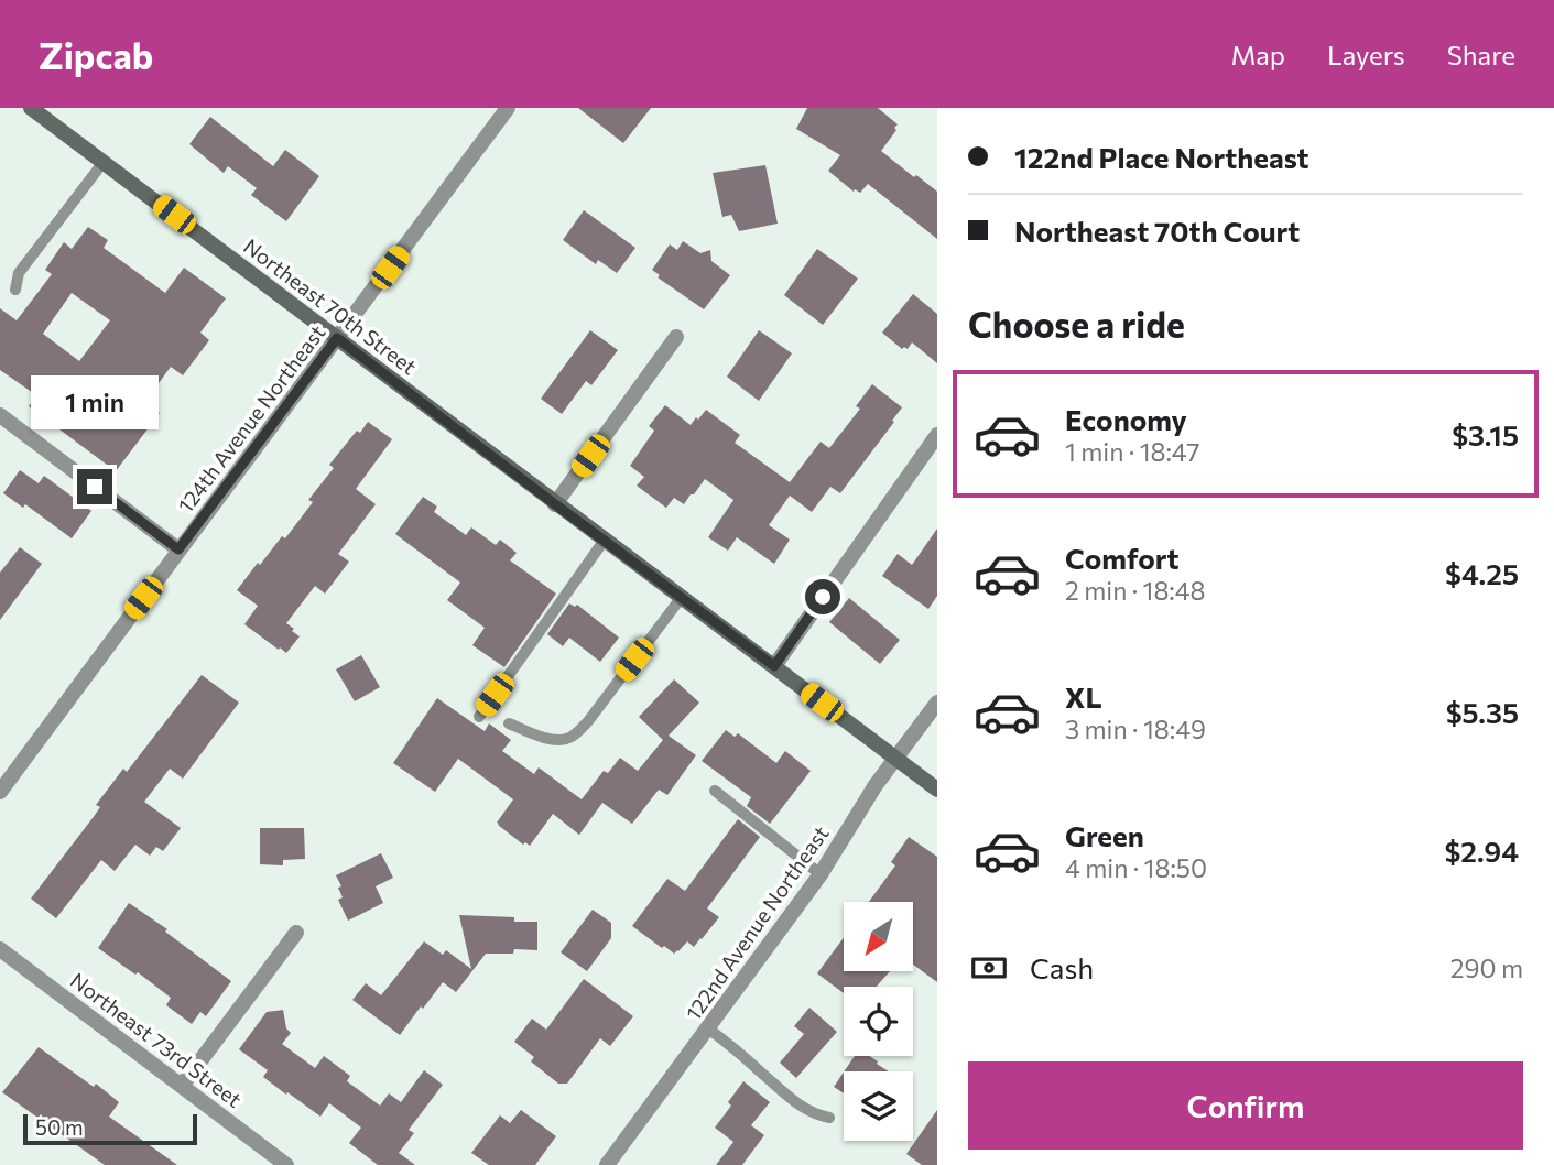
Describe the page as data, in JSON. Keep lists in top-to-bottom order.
{
  "streets": {
    "main road": ["Northeast 70th Street"],
    "street": ["124th Avenue Northeast", "122nd Avenue Northeast", "Northeast 73rd Street"]
  },
  "crossings": [
    ["Northeast 70th Street", "124th Avenue Northeast"],
    ["Northeast 70th Street", "122nd Avenue Northeast"]
  ],
  "scale_bar": "50 m",
  "north": "bottom left",
  "page": {
    "header": "Zipcab",
    "nav": ["Map", "Layers", "Share"],
    "banner": ["122nd Place Northeast", "Northeast 70th Court"],
    "heading": "Choose a ride",
    "list": [
      {
        "name": "Economy",
        "note": "1 min · 18:47",
        "value": "$3.15"
      },
      {
        "name": "Comfort",
        "note": "2 min · 18:48",
        "value": "$4.25"
      },
      {
        "name": "XL",
        "note": "3 min · 18:49",
        "value": "$5.35"
      },
      {
        "name": "Green",
        "note": "4 min · 18:50",
        "value": "$2.94"
      }
    ],
    "bubble": "1 min",
    "pay": ["Cash", "290 m"],
    "buttons": "Confirm",
    "scale": "50 m"
  }
}
